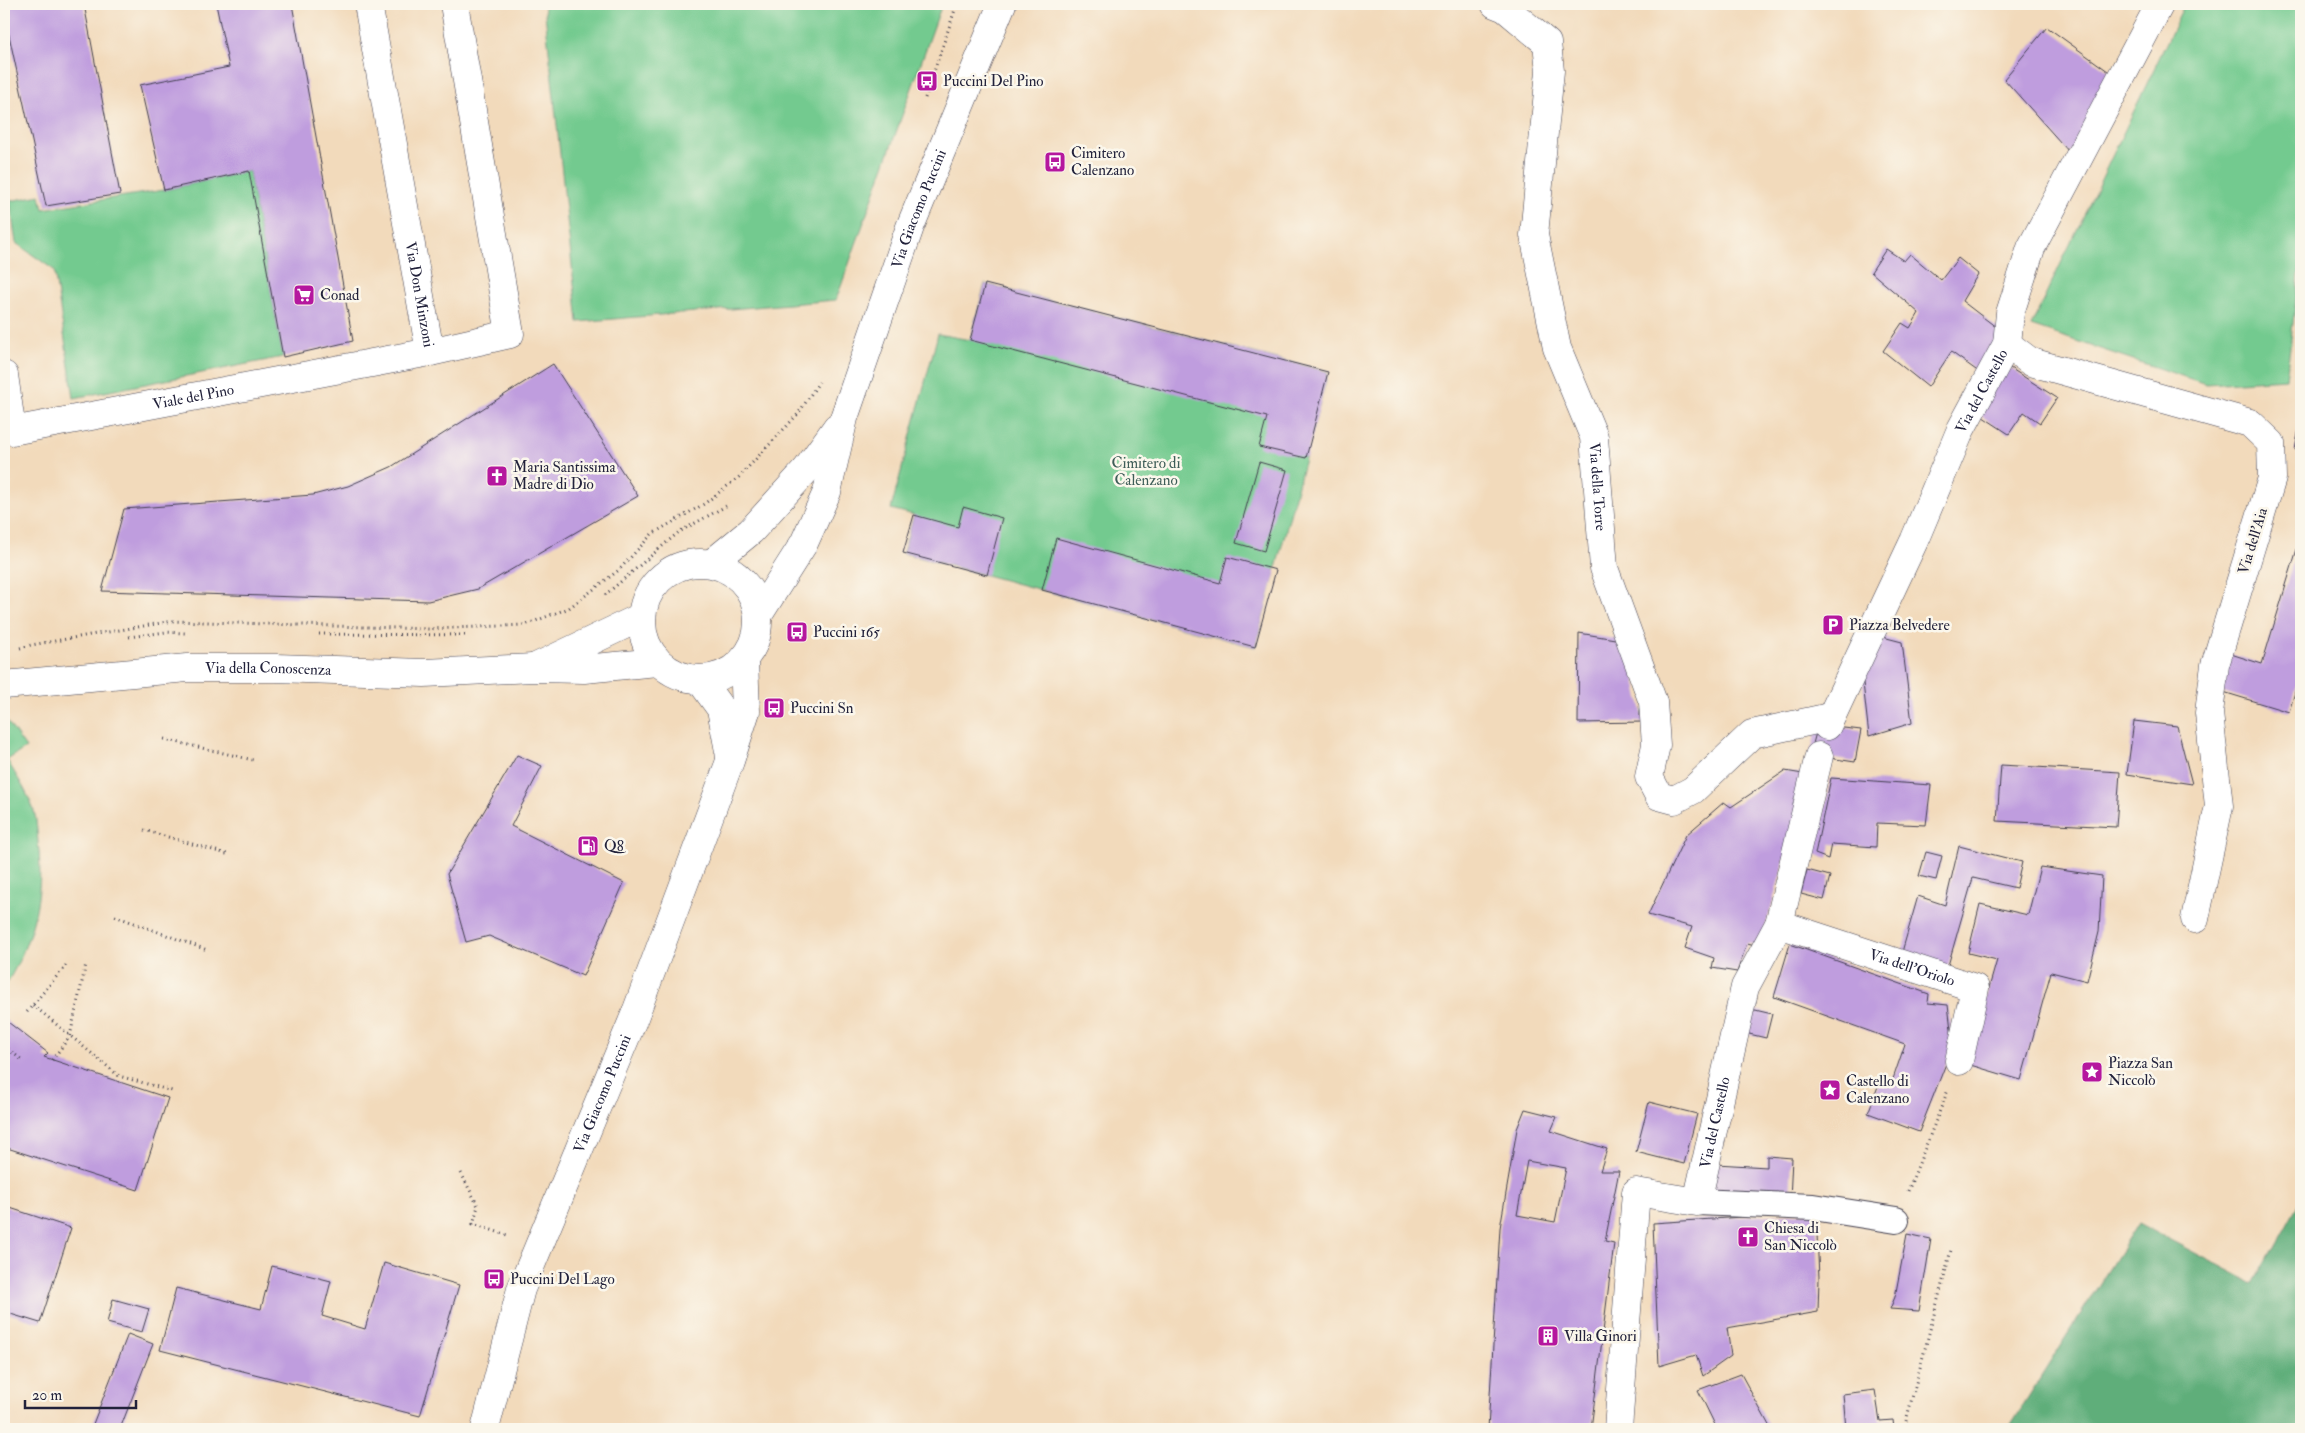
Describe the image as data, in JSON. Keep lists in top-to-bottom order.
{
  "streets": {
    "street": [
      "Via Giacomo Puccini",
      "Via Don Minzoni",
      "Via del Castello",
      "Viale del Pino",
      "Via della Torre",
      "Via dell'Aia",
      "Via della Conoscenza",
      "Via dell'Oriolo"
    ]
  },
  "crossings": [
    ["Via Giacomo Puccini", "Via della Conoscenza"],
    ["Via Don Minzoni", "Viale del Pino"],
    ["Via del Castello", "Via della Torre"],
    ["Via del Castello", "Via dell'Aia"],
    ["Via del Castello", "Via dell'Oriolo"]
  ],
  "parks": ["Cimitero di Calenzano"],
  "places": {
    "bus stop": [
      "Puccini Del Pino",
      "Cimitero Calenzano",
      "Puccini 165",
      "Puccini Sn",
      "Puccini Del Lago"
    ],
    "supermarket": ["Conad"],
    "church": ["Maria Santissima Madre di Dio", "Chiesa di San Niccolò"],
    "parking": ["Piazza Belvedere"],
    "fuel station": ["Q8"],
    "place": ["Piazza San Niccolò", "Castello di Calenzano"],
    "building": ["Villa Ginori"]
  },
  "scale_bar": "20 m"
}
